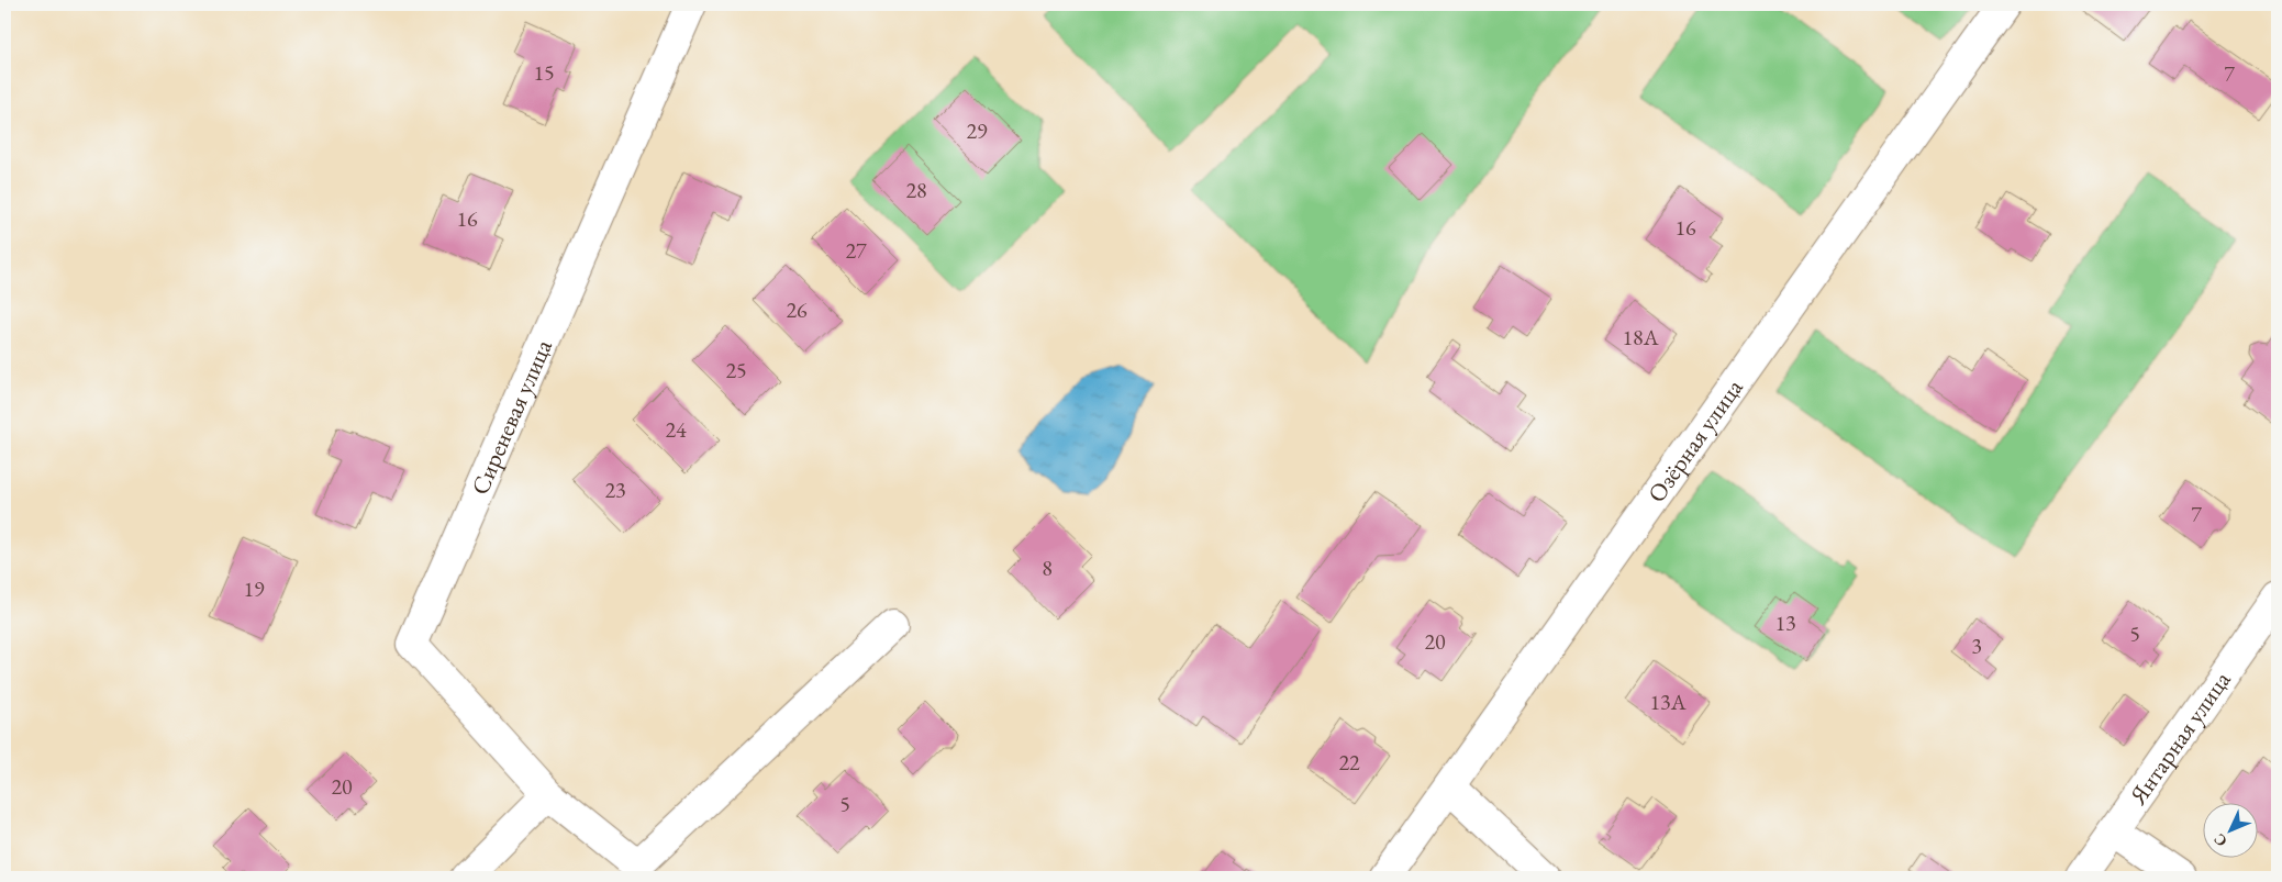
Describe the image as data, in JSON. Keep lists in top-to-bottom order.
{
  "streets": {
    "street": ["Сиреневая улица", "Озёрная улица", "Янтарная улица"]
  },
  "house_numbers": [
    "15",
    "7",
    "29",
    "28",
    "16",
    "16",
    "27",
    "26",
    "18А",
    "25",
    "24",
    "23",
    "7",
    "8",
    "19",
    "13",
    "5",
    "20",
    "3",
    "13А",
    "22",
    "20",
    "5"
  ],
  "north": "bottom left"
}
